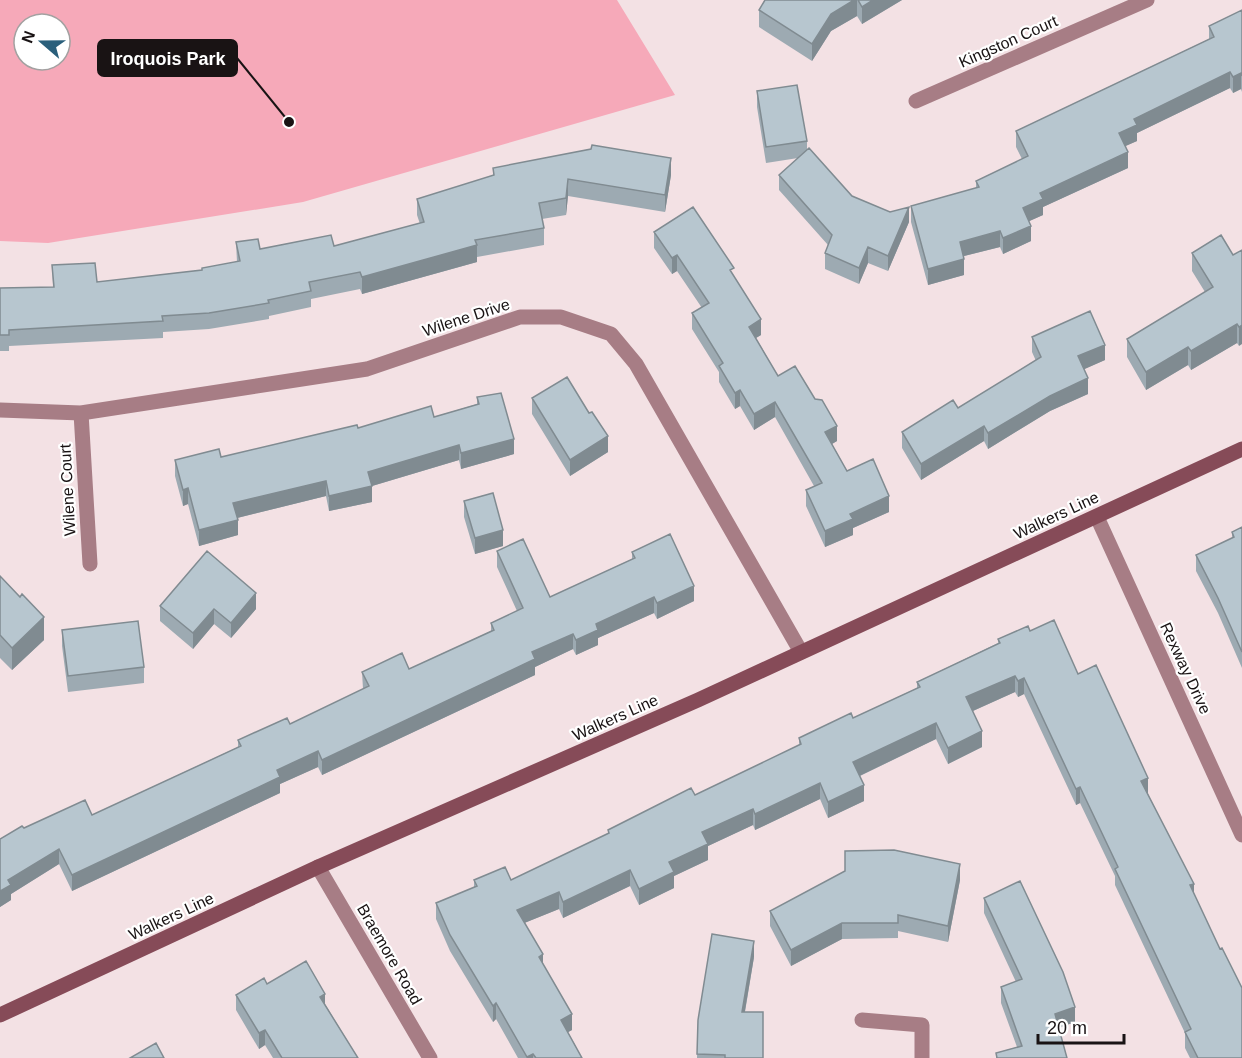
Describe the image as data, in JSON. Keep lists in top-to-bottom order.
{
  "streets": {
    "main road": ["Walkers Line"],
    "street": [
      "Kingston Court",
      "Wilene Drive",
      "Wilene Court",
      "Rexway Drive",
      "Braemore Road"
    ]
  },
  "crossings": [
    ["Wilene Drive", "Wilene Court"],
    ["Wilene Drive", "Walkers Line"],
    ["Walkers Line", "Rexway Drive"],
    ["Walkers Line", "Braemore Road"]
  ],
  "places": ["Iroquois Park"],
  "scale_bar": "20 m",
  "north": "left"
}
